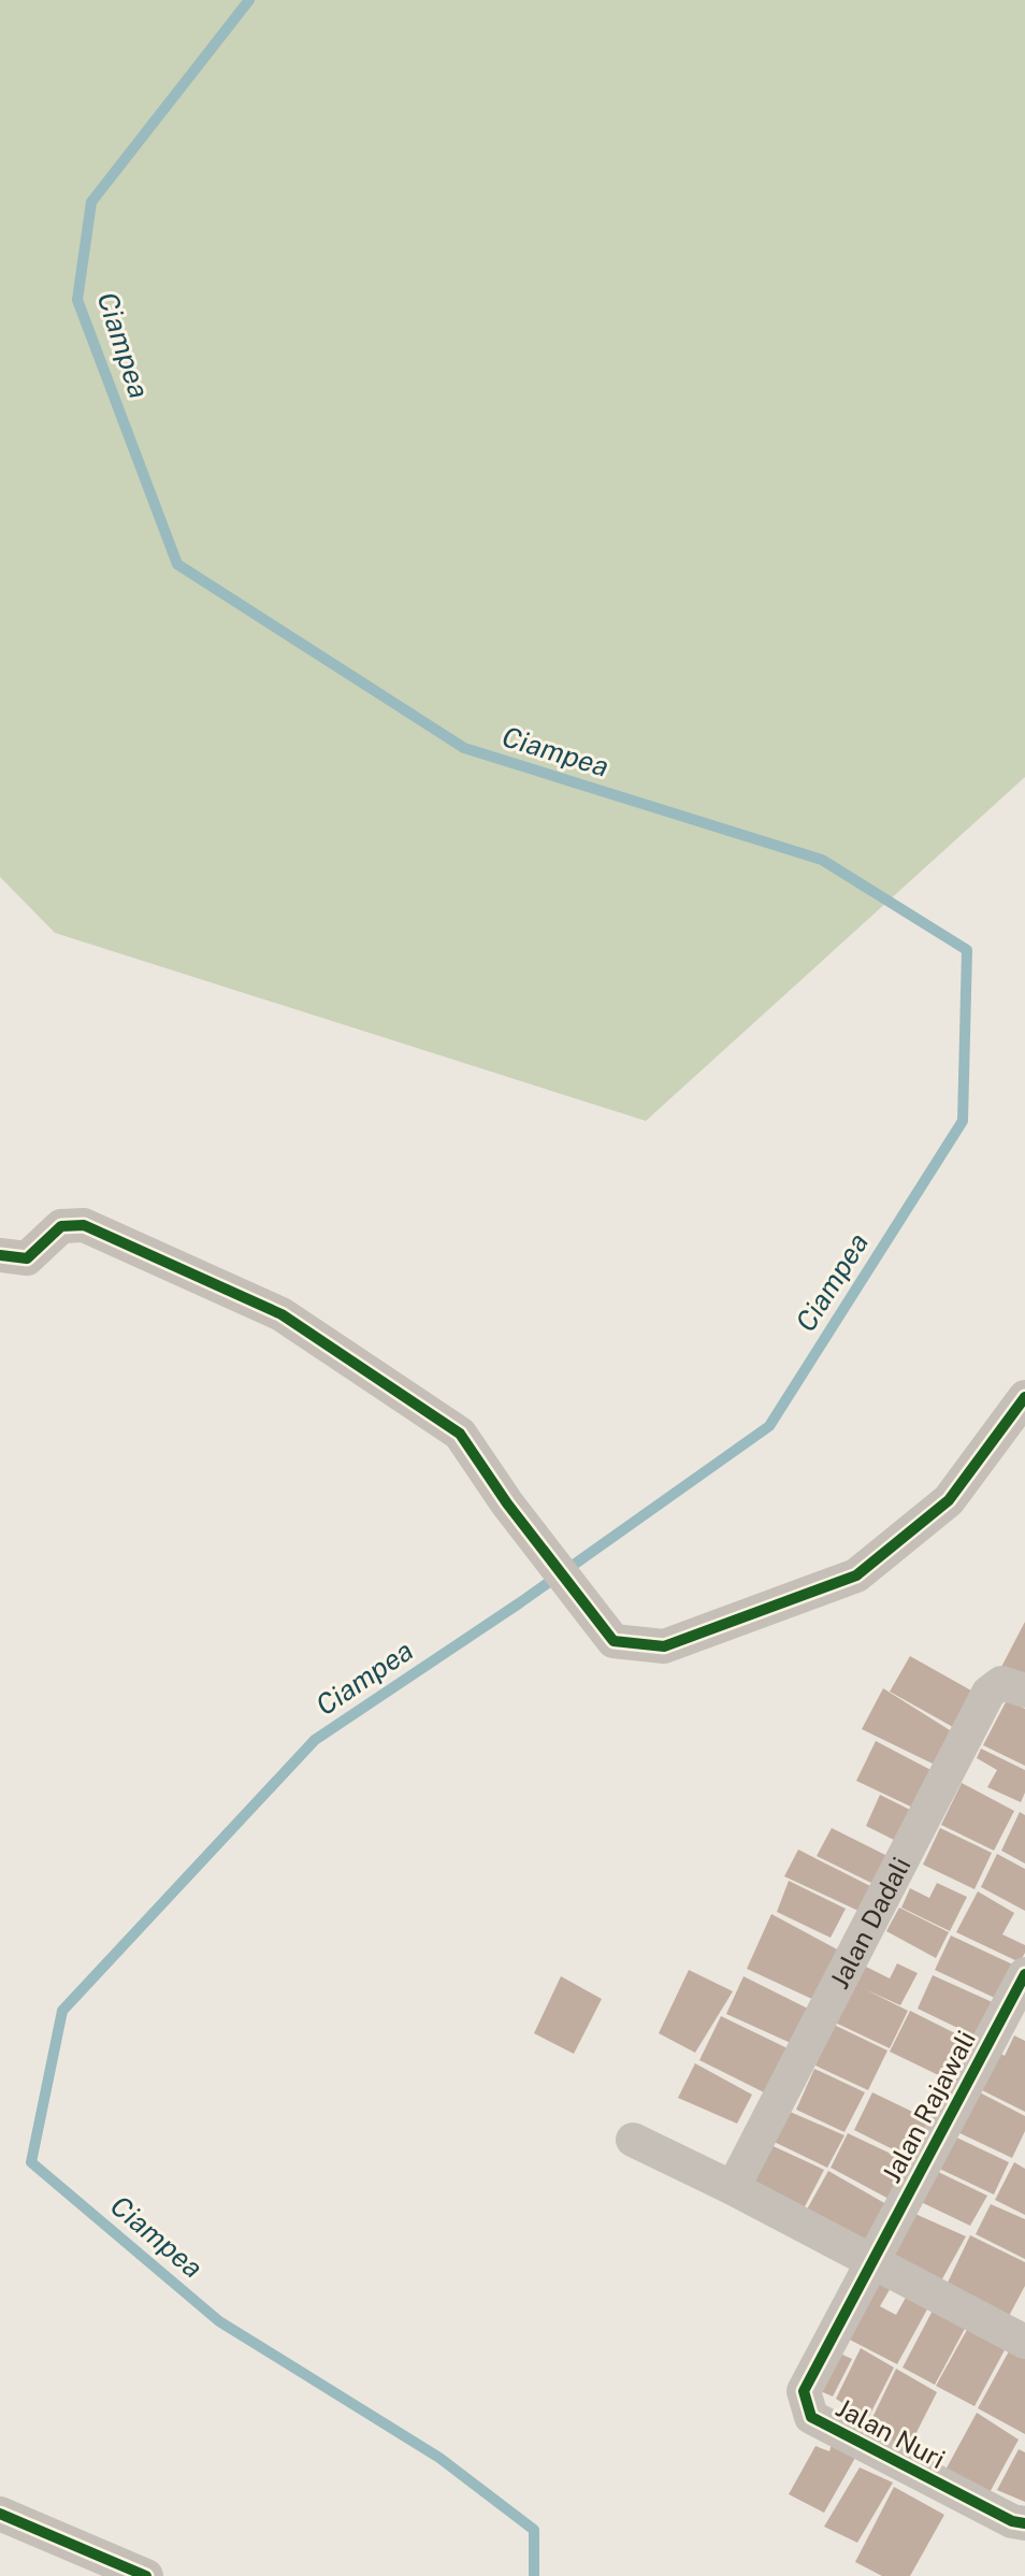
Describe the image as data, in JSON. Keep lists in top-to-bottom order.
{
  "streets": {
    "street": ["Jalan Dadali", "Jalan Rajawali", "Jalan Nuri"]
  },
  "crossings": [
    ["Jalan Rajawali", "Jalan Nuri"]
  ],
  "water": ["Ciampea"]
}
